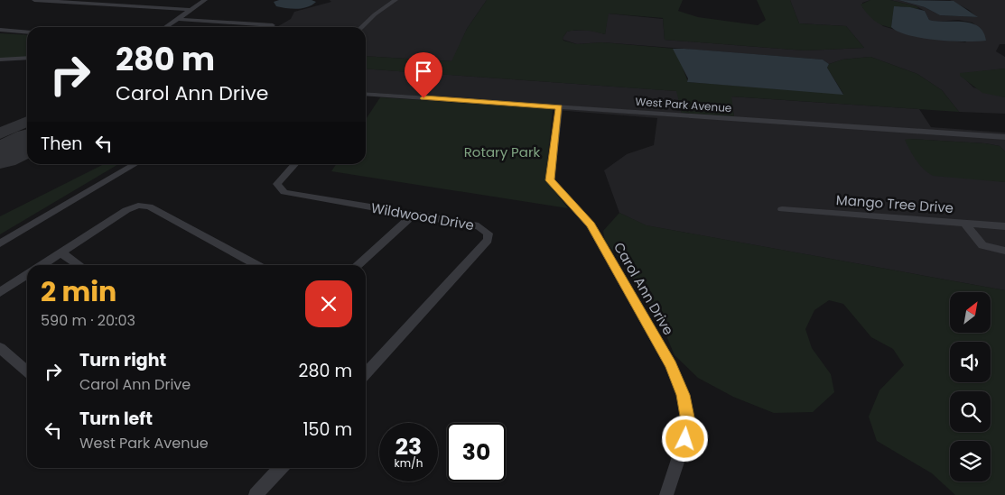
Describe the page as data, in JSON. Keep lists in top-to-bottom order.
{
  "streets": {
    "street": [
      "West Park Avenue",
      "Mango Tree Drive",
      "Wildwood Drive",
      "Carol Ann Drive"
    ]
  },
  "crossings": [
    ["West Park Avenue", "Carol Ann Drive"]
  ],
  "parks": ["Rotary Park"],
  "north": "top right",
  "page": {
    "turn": ["280 m", "Carol Ann Drive"],
    "then": "Then",
    "heading": ["2 min", "590 m · 20:03"],
    "list": [
      {
        "name": "Turn right",
        "note": "Carol Ann Drive",
        "value": "280 m"
      },
      {
        "name": "Turn left",
        "note": "West Park Avenue",
        "value": "150 m"
      }
    ],
    "speed": "23 km/h",
    "limit": "30"
  }
}
